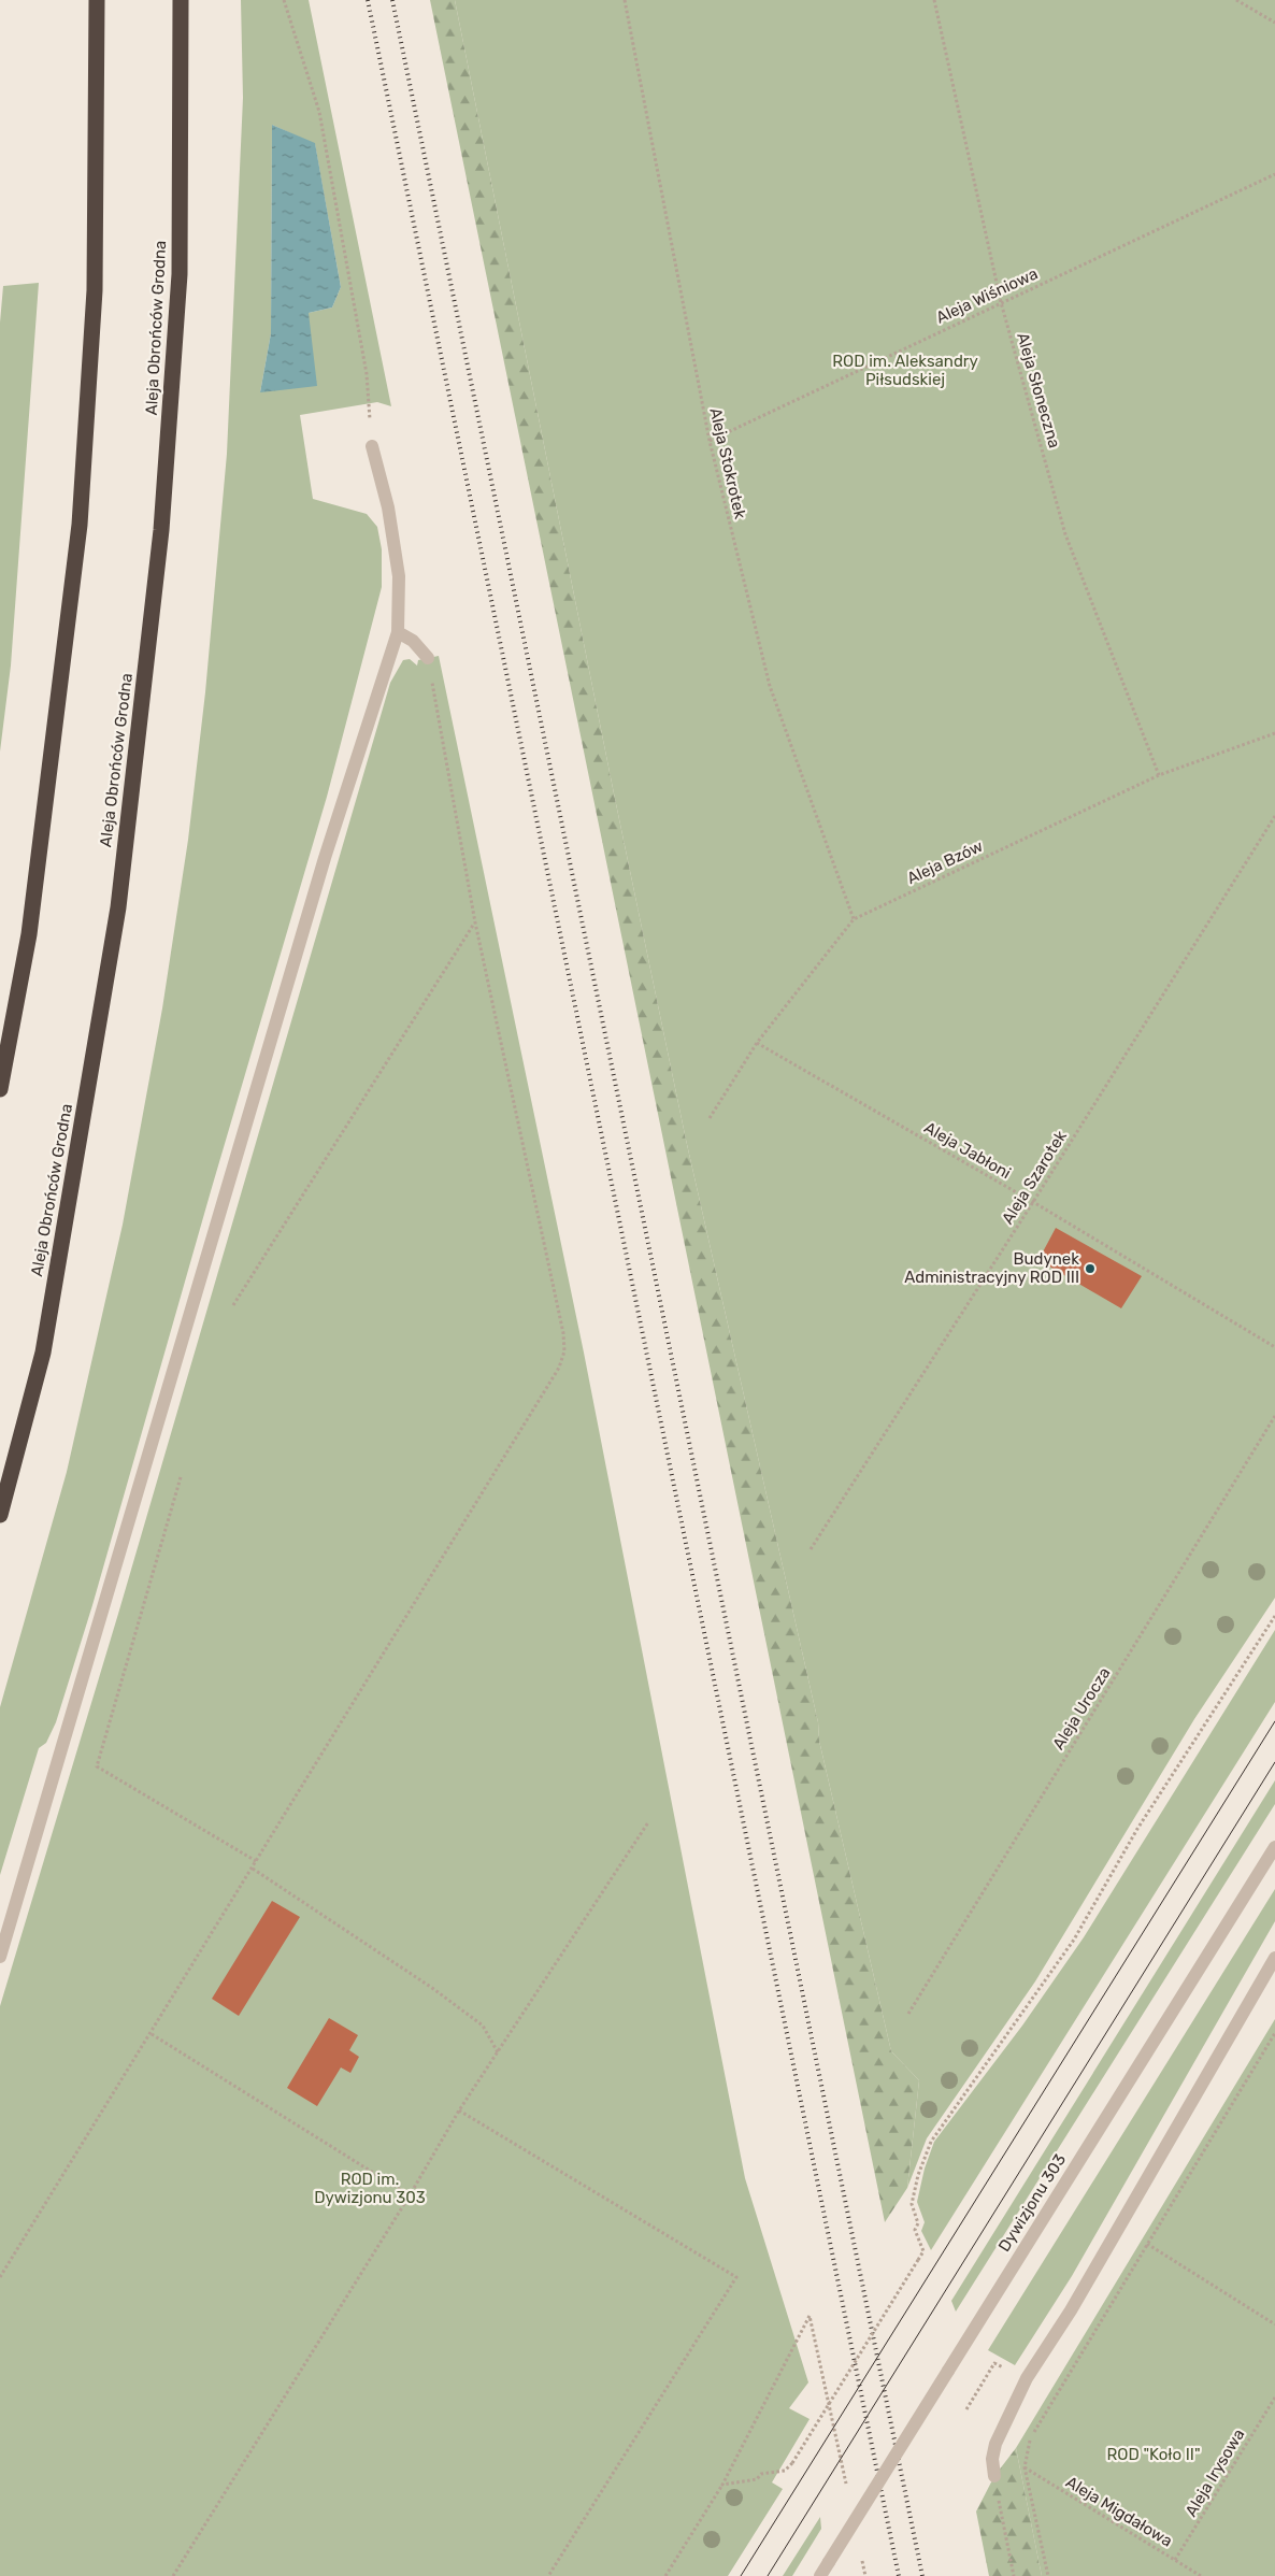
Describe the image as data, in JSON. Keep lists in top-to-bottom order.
{
  "streets": {
    "highway": ["Aleja Obrońców Grodna"],
    "street": ["Dywizjonu 303"],
    "path": [
      "Aleja Wiśniowa",
      "Aleja Słoneczna",
      "Aleja Stokrotek",
      "Aleja Bzów",
      "Aleja Jabłoni",
      "Aleja Szarotek",
      "Aleja Urocza",
      "Aleja Irysowa",
      "Aleja Migdałowa"
    ]
  },
  "crossings": [
    ["Aleja Wiśniowa", "Aleja Słoneczna"],
    ["Aleja Wiśniowa", "Aleja Stokrotek"],
    ["Aleja Słoneczna", "Aleja Bzów"],
    ["Aleja Stokrotek", "Aleja Bzów"],
    ["Aleja Bzów", "Aleja Jabłoni"],
    ["Aleja Jabłoni", "Aleja Szarotek"],
    ["Aleja Irysowa", "Aleja Migdałowa"]
  ],
  "parks": ["ROD im. Aleksandry Piłsudskiej", "ROD im. Dywizjonu 303", "ROD \"Koło II\""],
  "places": ["Budynek Administracyjny ROD III"]
}
